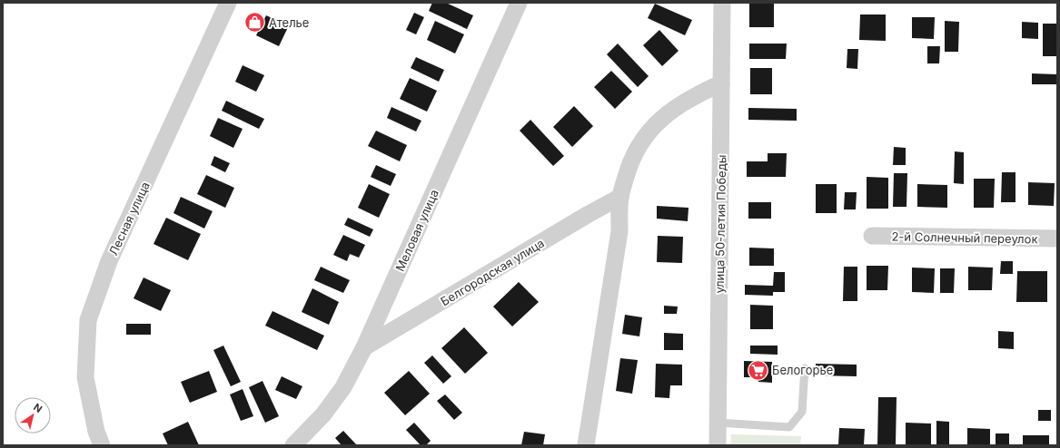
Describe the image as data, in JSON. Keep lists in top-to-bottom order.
{
  "streets": {
    "street": [
      "Лесная улица",
      "улица 50-летия Победы",
      "Меловая улица",
      "2-й Солнечный переулок",
      "Белгородская улица"
    ]
  },
  "crossings": [
    ["Меловая улица", "Белгородская улица"]
  ],
  "places": {
    "shop": ["Ателье"],
    "supermarket": ["Белогорье"]
  },
  "north": "top right"
}
